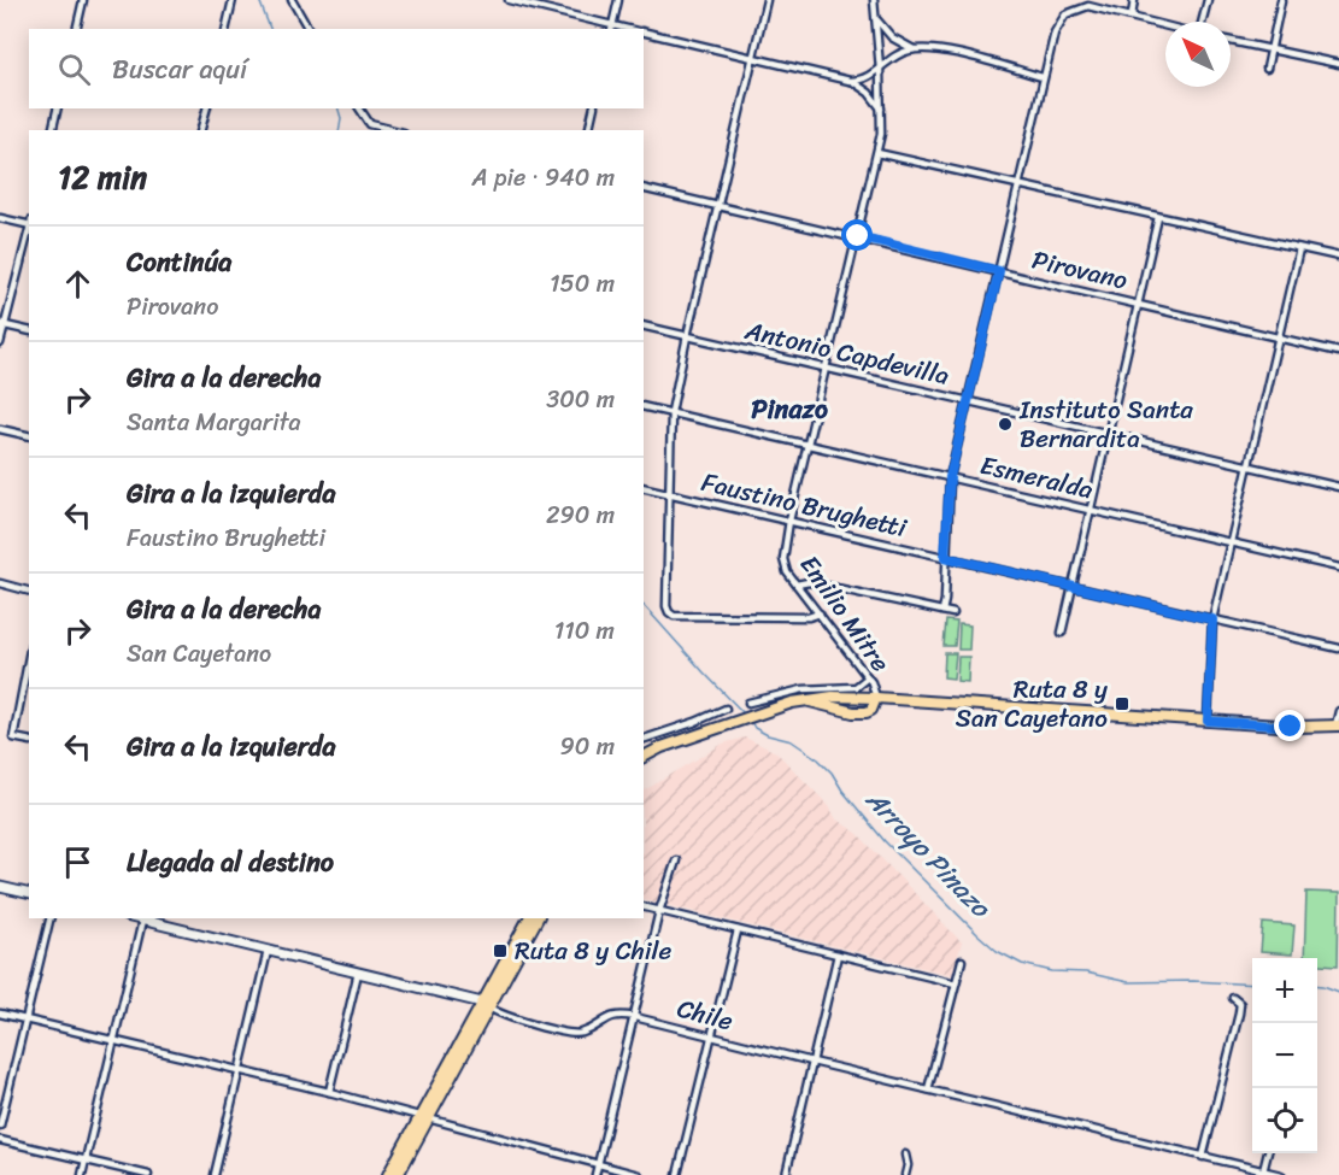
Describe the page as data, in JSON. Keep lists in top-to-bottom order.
{
  "streets": {
    "street": [
      "Pirovano",
      "Antonio Capdevilla",
      "Esmeralda",
      "Faustino Brughetti",
      "Emilio Mitre",
      "Chile"
    ]
  },
  "crossings": [
    ["Pirovano", "Emilio Mitre"],
    ["Antonio Capdevilla", "Emilio Mitre"],
    ["Esmeralda", "Emilio Mitre"],
    ["Faustino Brughetti", "Emilio Mitre"]
  ],
  "districts": ["Pinazo"],
  "water": ["Arroyo Pinazo"],
  "places": {
    "other": ["Instituto Santa Bernardita"],
    "transit": ["Ruta 8 y San Cayetano", "Ruta 8 y Chile"]
  },
  "north": "top left",
  "page": {
    "search": "Buscar aquí",
    "heading": ["12 min", "A pie · 940 m"],
    "list": [
      ["Continúa", "Pirovano", "150 m"],
      ["Gira a la derecha", "Santa Margarita", "300 m"],
      ["Gira a la izquierda", "Faustino Brughetti", "290 m"],
      ["Gira a la derecha", "San Cayetano", "110 m"],
      ["Gira a la izquierda", "90 m"],
      "Llegada al destino"
    ],
    "map_buttons": ["+", "−"]
  }
}
